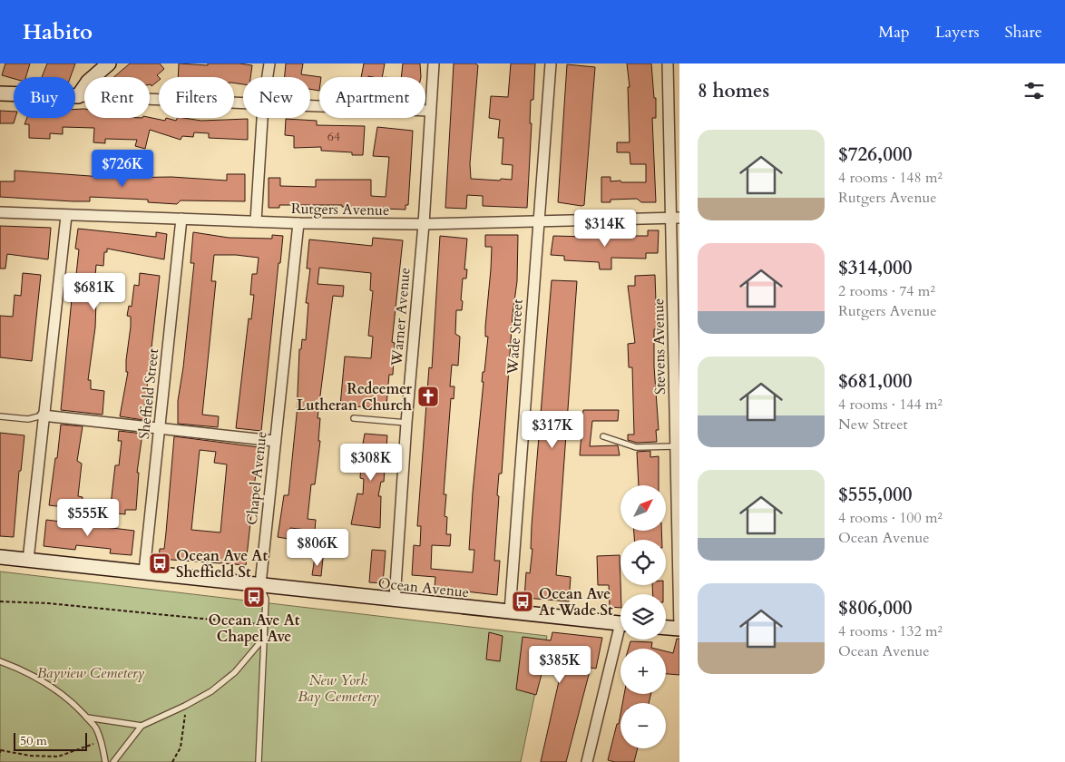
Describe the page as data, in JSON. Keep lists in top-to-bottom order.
{
  "streets": {
    "street": [
      "Rutgers Avenue",
      "Warner Avenue",
      "Wade Street",
      "Stevens Avenue",
      "Sheffield Street",
      "Chapel Avenue",
      "Ocean Avenue"
    ]
  },
  "crossings": [
    ["Rutgers Avenue", "Warner Avenue"],
    ["Rutgers Avenue", "Wade Street"],
    ["Rutgers Avenue", "Stevens Avenue"],
    ["Rutgers Avenue", "Sheffield Street"],
    ["Rutgers Avenue", "Chapel Avenue"],
    ["Warner Avenue", "Ocean Avenue"],
    ["Wade Street", "Ocean Avenue"],
    ["Sheffield Street", "Ocean Avenue"],
    ["Chapel Avenue", "Ocean Avenue"]
  ],
  "parks": ["Bayview Cemetery", "New York Bay Cemetery"],
  "places": {
    "church": ["Redeemer Lutheran Church"],
    "bus stop": ["Ocean Ave At Sheffield St", "Ocean Ave At Chapel Ave", "Ocean Ave At Wade St"]
  },
  "house_numbers": ["64"],
  "scale_bar": "50 m",
  "north": "top right",
  "page": {
    "header": "Habito",
    "nav": ["Map", "Layers", "Share"],
    "heading": "8 homes",
    "chip": [
      "Buy",
      "Rent",
      "Filters",
      "New",
      "Apartment"
    ],
    "list": [
      {
        "name": "$726,000",
        "note": "4 rooms · 148 m² · Rutgers Avenue"
      },
      {
        "name": "$314,000",
        "note": "2 rooms · 74 m² · Rutgers Avenue"
      },
      {
        "name": "$681,000",
        "note": "4 rooms · 144 m² · New Street"
      },
      {
        "name": "$555,000",
        "note": "4 rooms · 100 m² · Ocean Avenue"
      },
      {
        "name": "$806,000",
        "note": "4 rooms · 132 m² · Ocean Avenue"
      }
    ],
    "price": [
      "$726K",
      "$314K",
      "$681K",
      "$317K",
      "$308K",
      "$555K",
      "$806K",
      "$385K"
    ],
    "map_buttons": ["+", "−"],
    "scale": "50 m"
  }
}
